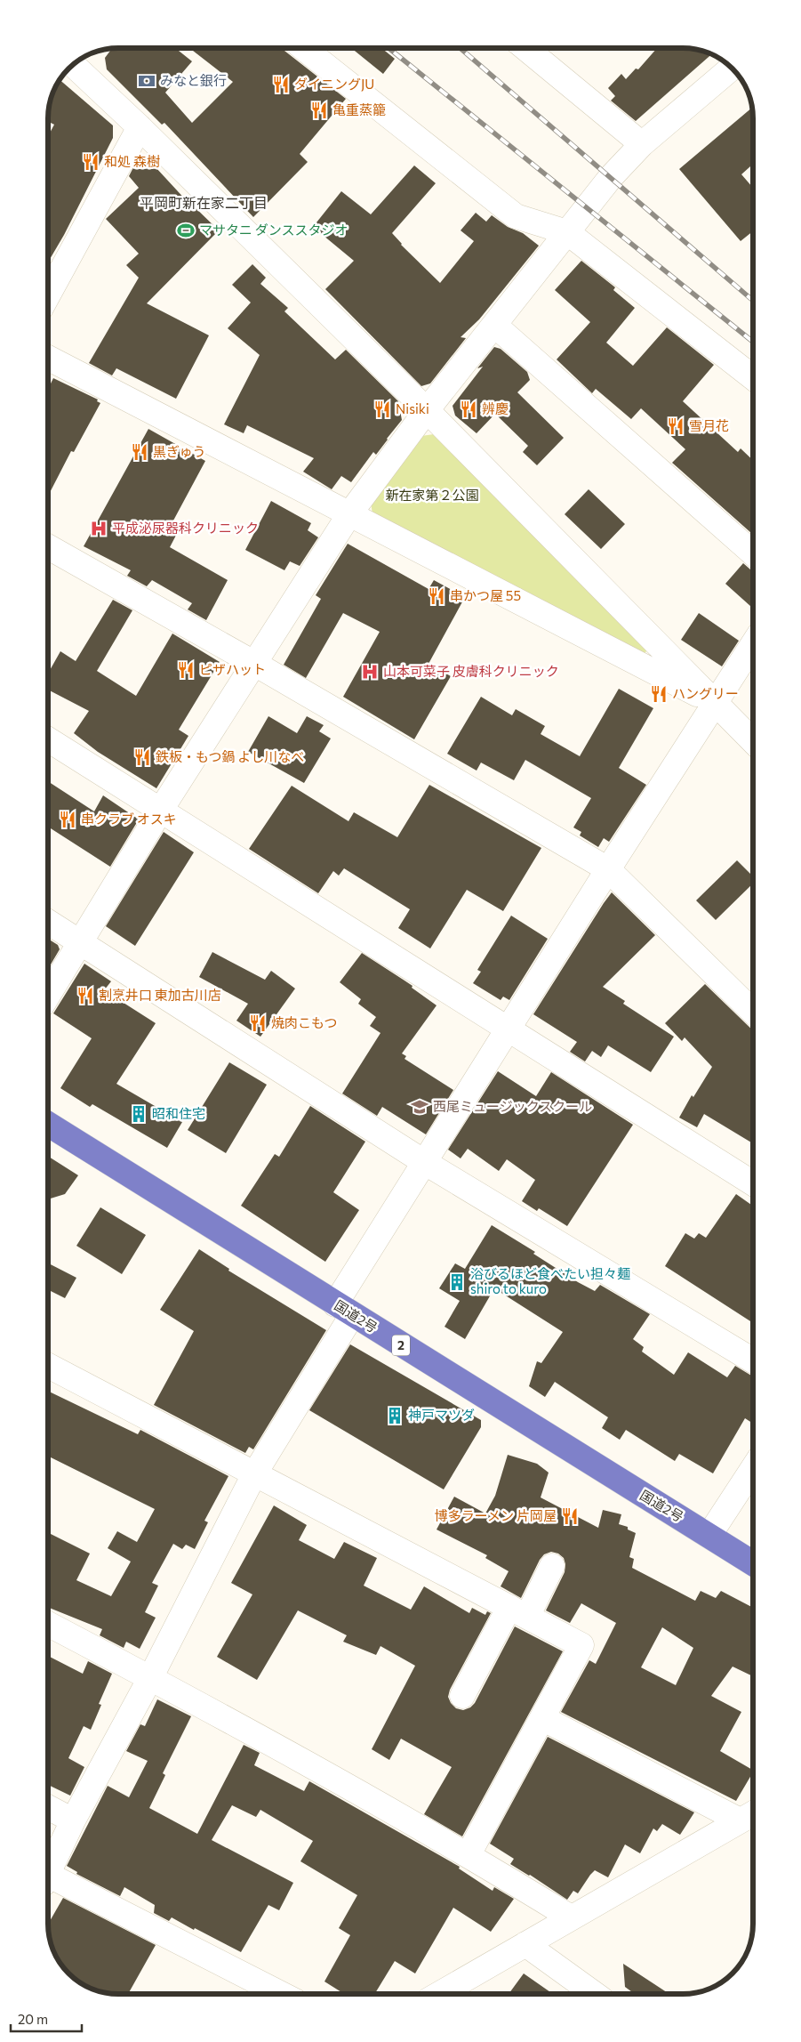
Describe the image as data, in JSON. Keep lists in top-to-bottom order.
{
  "streets": {
    "highway": ["国道2号", "2"]
  },
  "districts": ["平岡町新在家二丁目"],
  "parks": ["新在家第２公園"],
  "places": {
    "bank": ["みなと銀行"],
    "restaurant": [
      "ダイニングJU",
      "亀重蒸籠",
      "和処 森樹",
      "Nisiki",
      "辨慶",
      "雪月花",
      "黒ぎゅう",
      "串かつ屋 55",
      "ピザハット",
      "ハングリー",
      "鉄板・もつ鍋 よし川なべ",
      "串クラブ オスキ",
      "割烹井口 東加古川店",
      "焼肉こもつ",
      "博多ラーメン 片岡屋"
    ],
    "sports": ["マサタニ ダンススタジオ"],
    "hospital": ["平成泌尿器科クリニック", "山本可菜子 皮膚科クリニック"],
    "school or university": ["西尾ミュージックスクール"],
    "building": ["昭和住宅", "浴びるほど食べたい担々麺 shiro to kuro", "神戸マツダ"]
  },
  "scale_bar": "20 m"
}
